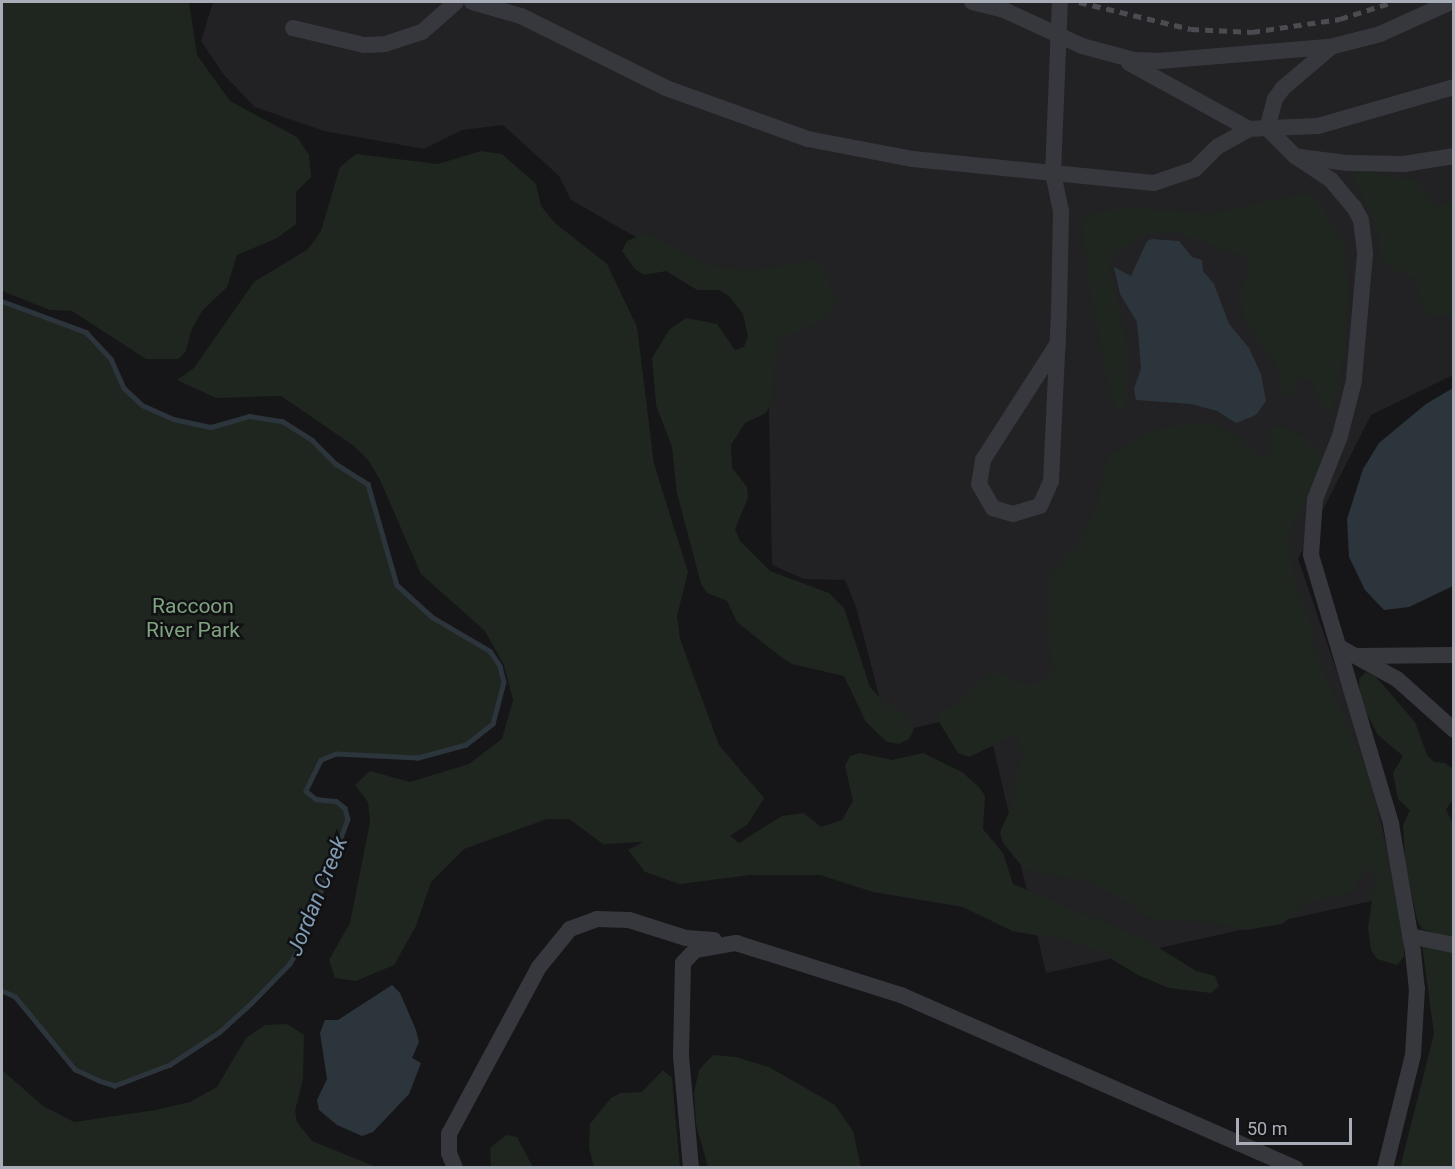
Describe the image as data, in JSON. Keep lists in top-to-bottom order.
{
  "water": ["Jordan Creek"],
  "parks": ["Raccoon River Park"],
  "scale_bar": "50 m"
}
